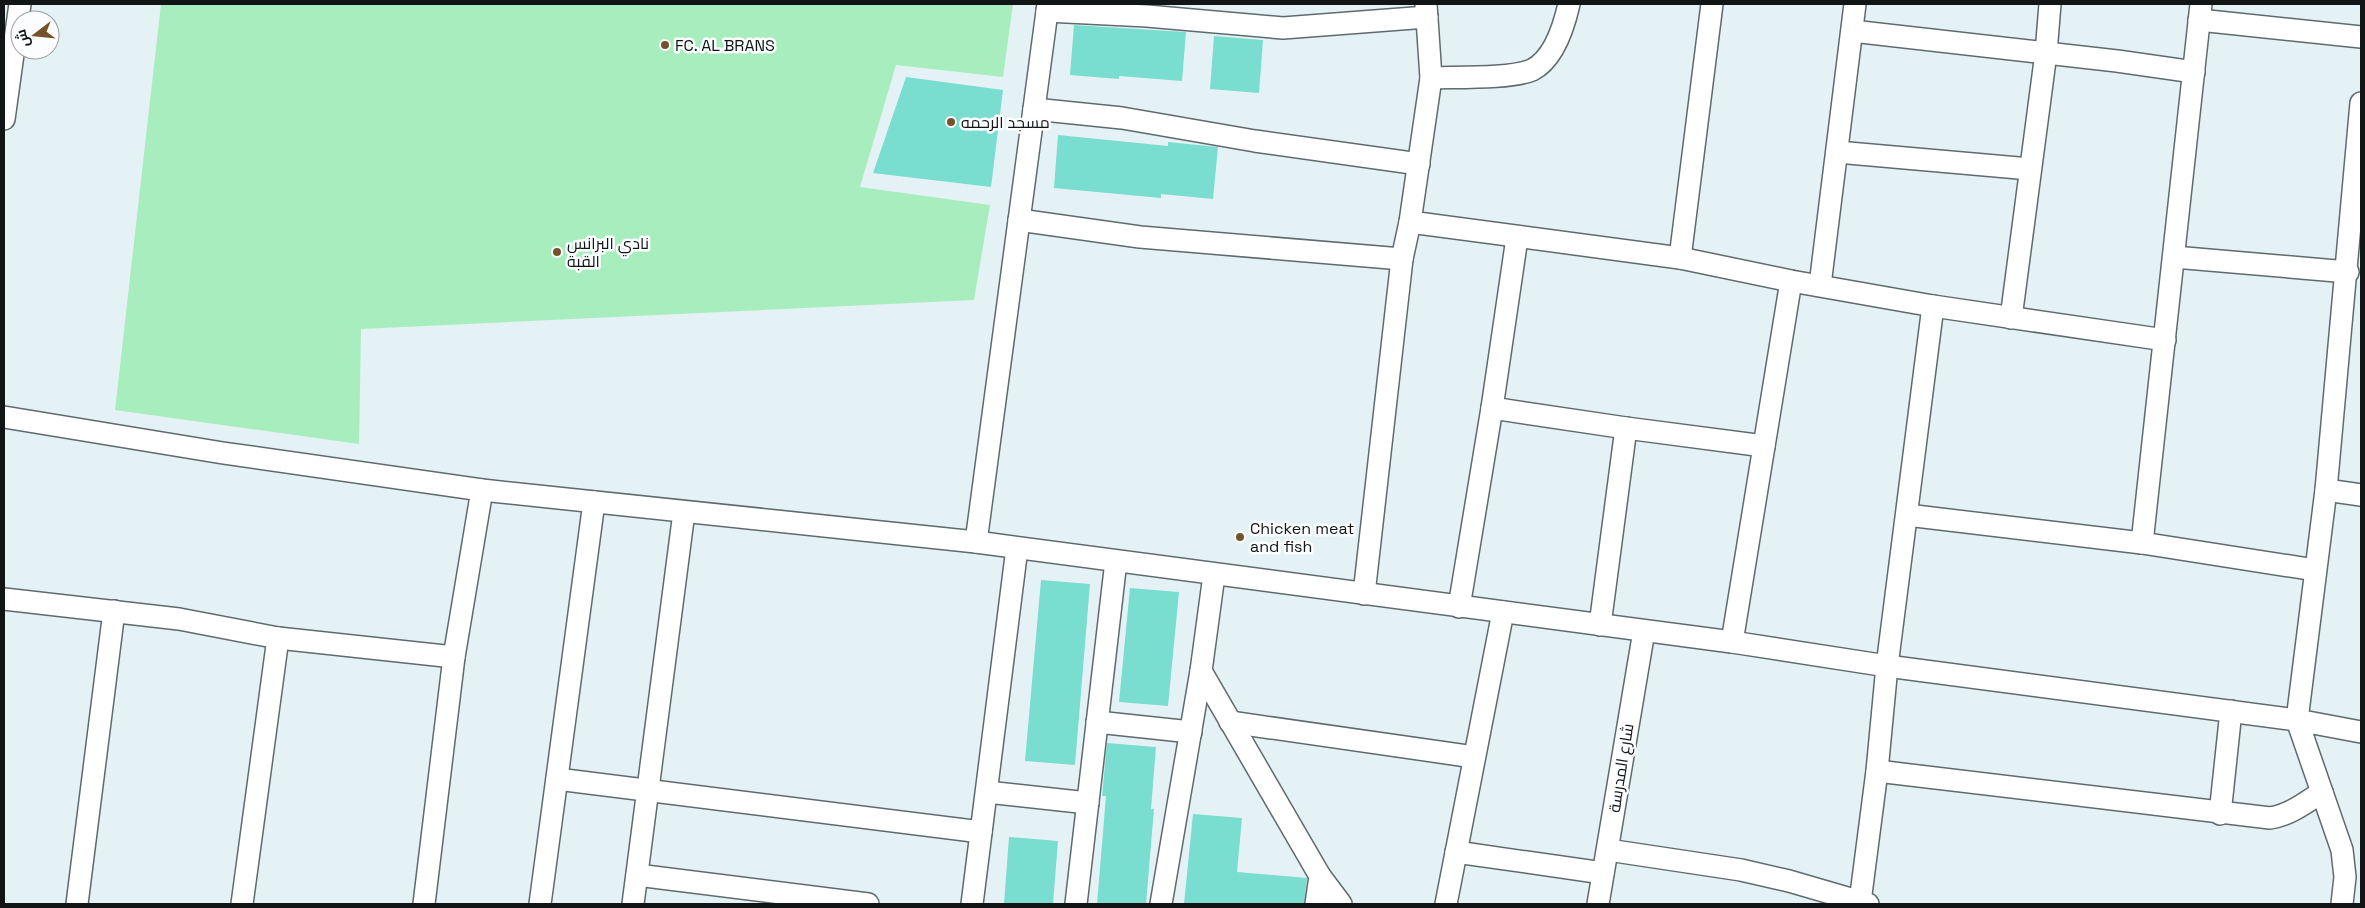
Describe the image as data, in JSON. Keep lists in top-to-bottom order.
{
  "streets": {
    "street": ["شارع المدرسة"]
  },
  "places": [
    "FC. AL BRANS",
    "مسجد الرحمه",
    "نادي البرانس القبة",
    "Chicken meat and fish"
  ],
  "north": "left"
}
